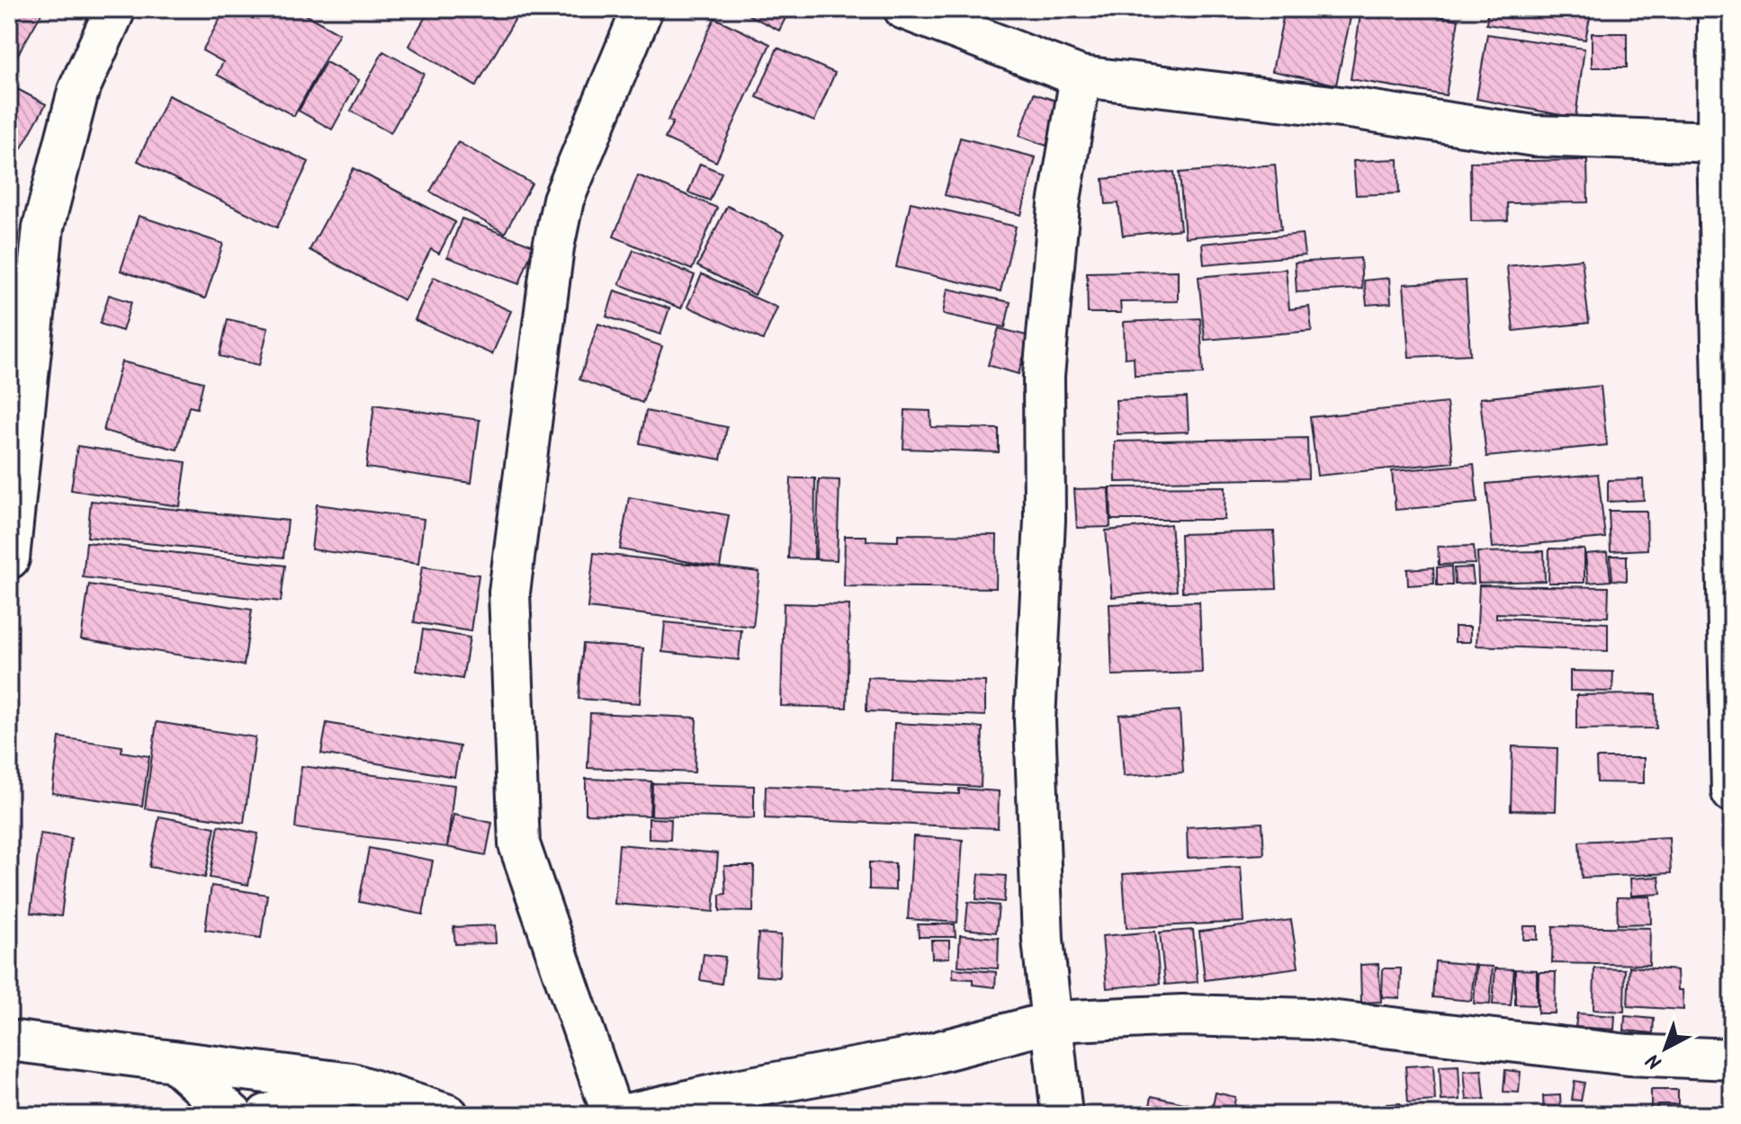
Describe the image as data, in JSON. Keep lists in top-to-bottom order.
{
  "north": "bottom left"
}
